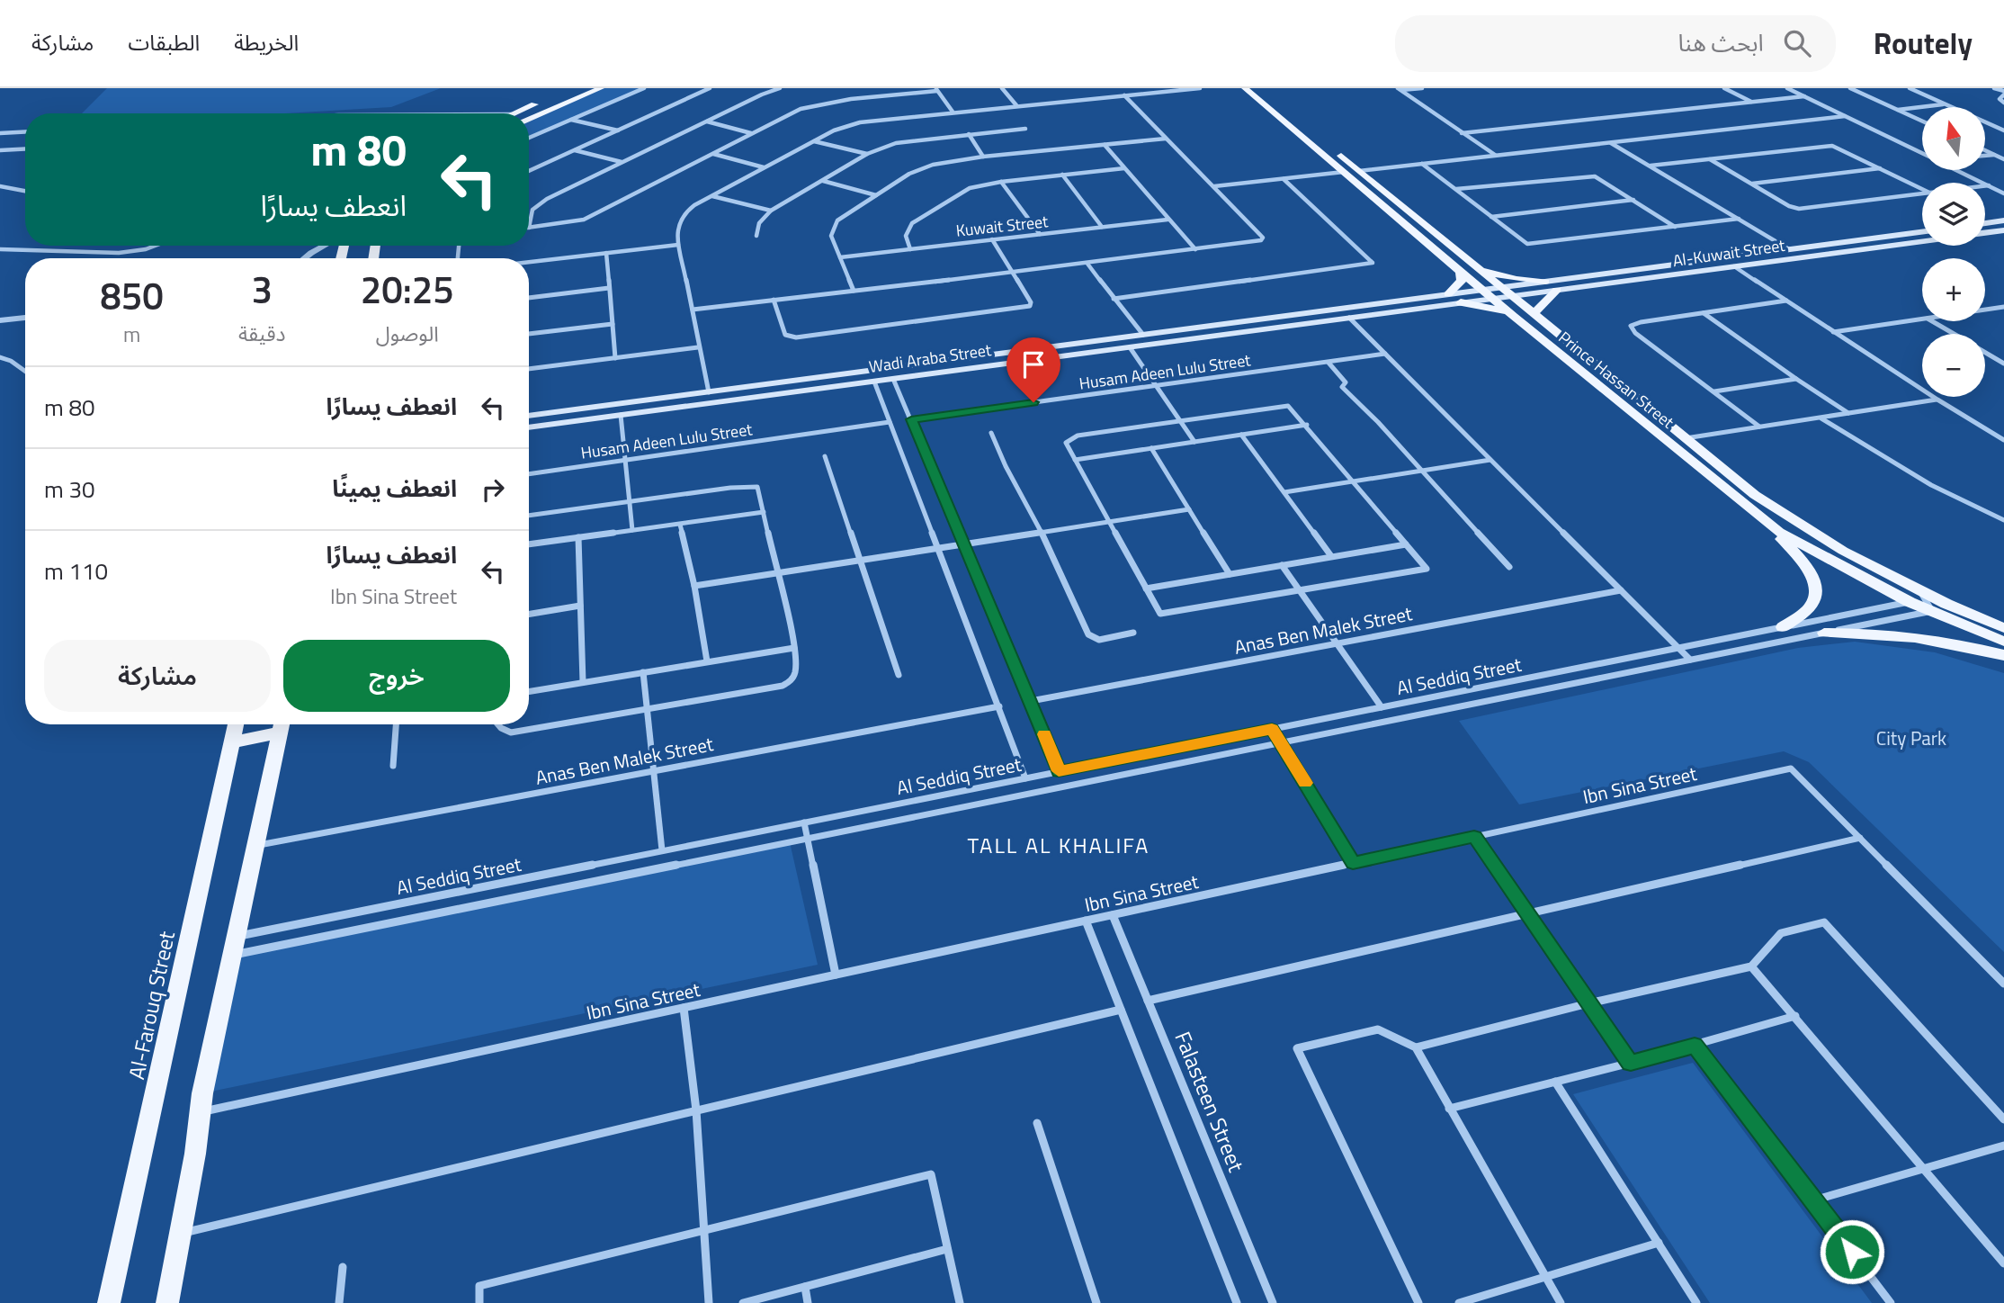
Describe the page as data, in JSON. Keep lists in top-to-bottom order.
{
  "streets": {
    "main road": [
      "Al-Kuwait Street",
      "Wadi Araba Street",
      "Prince Hassan Street",
      "Al-Farouq Street"
    ],
    "street": [
      "Kuwait Street",
      "Husam Adeen Lulu Street",
      "Anas Ben Malek Street",
      "Al Seddiq Street",
      "Ibn Sina Street",
      "Falasteen Street"
    ]
  },
  "crossings": [
    ["Al-Kuwait Street", "Wadi Araba Street"],
    ["Al-Kuwait Street", "Prince Hassan Street"],
    ["Wadi Araba Street", "Prince Hassan Street"],
    ["Prince Hassan Street", "Al Seddiq Street"],
    ["Ibn Sina Street", "Falasteen Street"]
  ],
  "districts": ["TALL AL KHALIFA"],
  "parks": ["City Park"],
  "north": "top",
  "page": {
    "header": "Routely",
    "search": "ابحث هنا",
    "nav": ["الخريطة", "الطبقات", "مشاركة"],
    "map_buttons": ["+", "−"],
    "turn": ["80 m", "انعطف يسارًا"],
    "eta": [
      "20:25",
      "الوصول",
      "3",
      "دقيقة",
      "850",
      "m"
    ],
    "list": [
      {
        "name": "انعطف يسارًا",
        "value": "80 m"
      },
      {
        "name": "انعطف يمينًا",
        "value": "30 m"
      },
      {
        "name": "انعطف يسارًا",
        "note": "Ibn Sina Street",
        "value": "110 m"
      }
    ],
    "buttons": ["خروج", "مشاركة"]
  }
}
